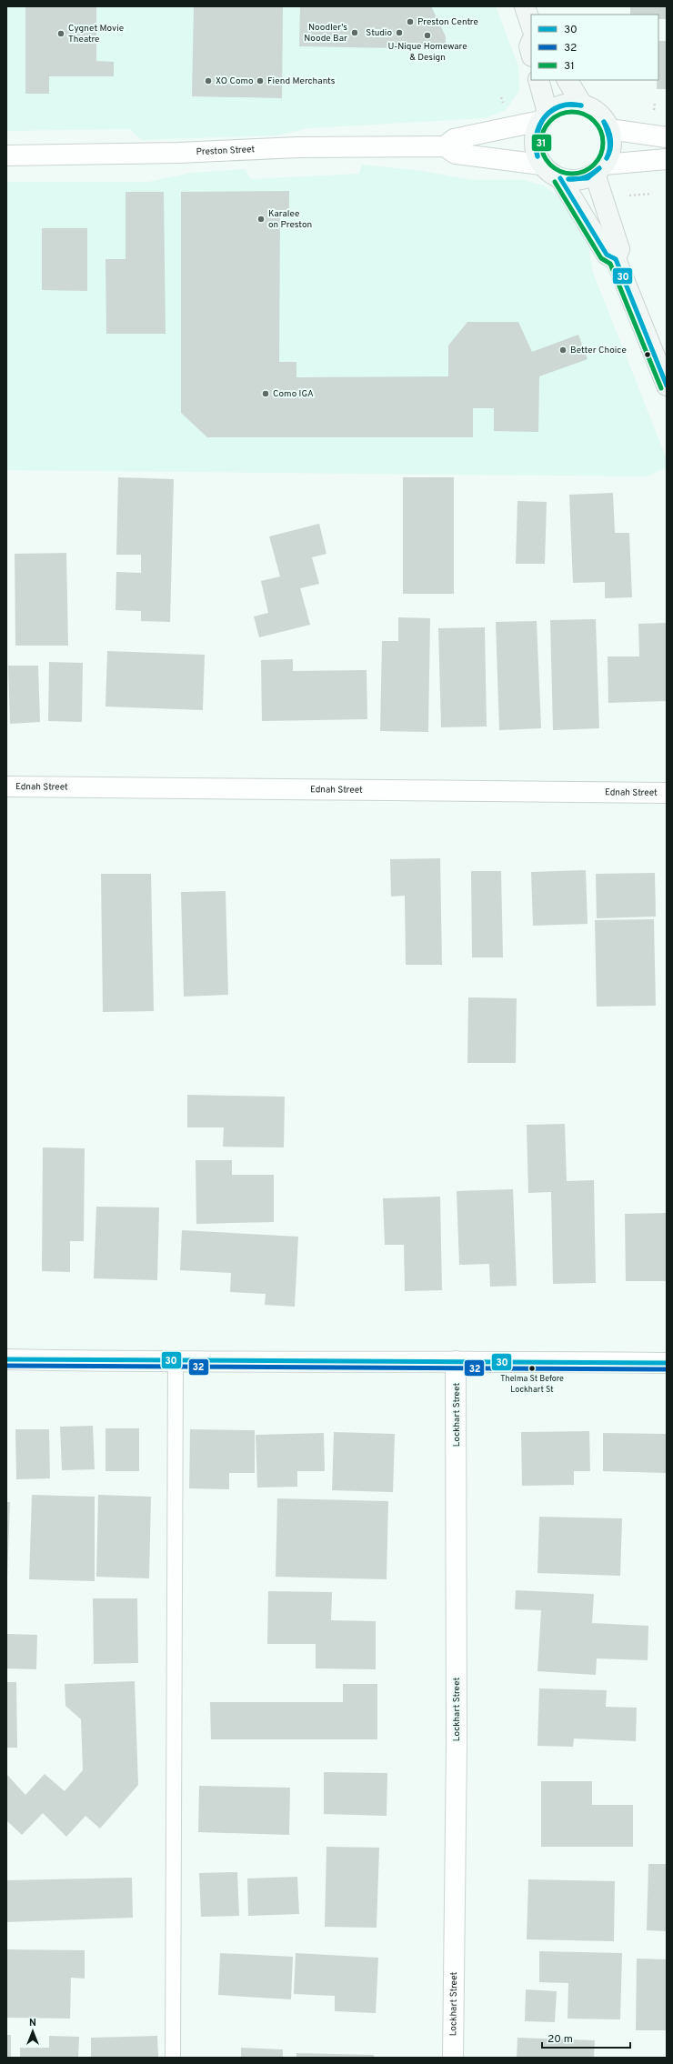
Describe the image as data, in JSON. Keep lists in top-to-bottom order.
{
  "streets": {
    "street": ["Preston Street", "Ednah Street", "Lockhart Street"]
  },
  "places": [
    "Preston Centre",
    "Noodler's Noode Bar",
    "Studio",
    "Cygnet Movie Theatre",
    "U-Nique Homeware & Design",
    "XO Como",
    "Fiend Merchants",
    "Karalee on Preston",
    "Better Choice",
    "Como IGA",
    "Thelma St Before Lockhart St"
  ],
  "lines": ["transit line 30", "transit line 31", "transit line 32"],
  "legend": ["30", "32", "31"],
  "scale_bar": "20 m",
  "north": "top"
}
